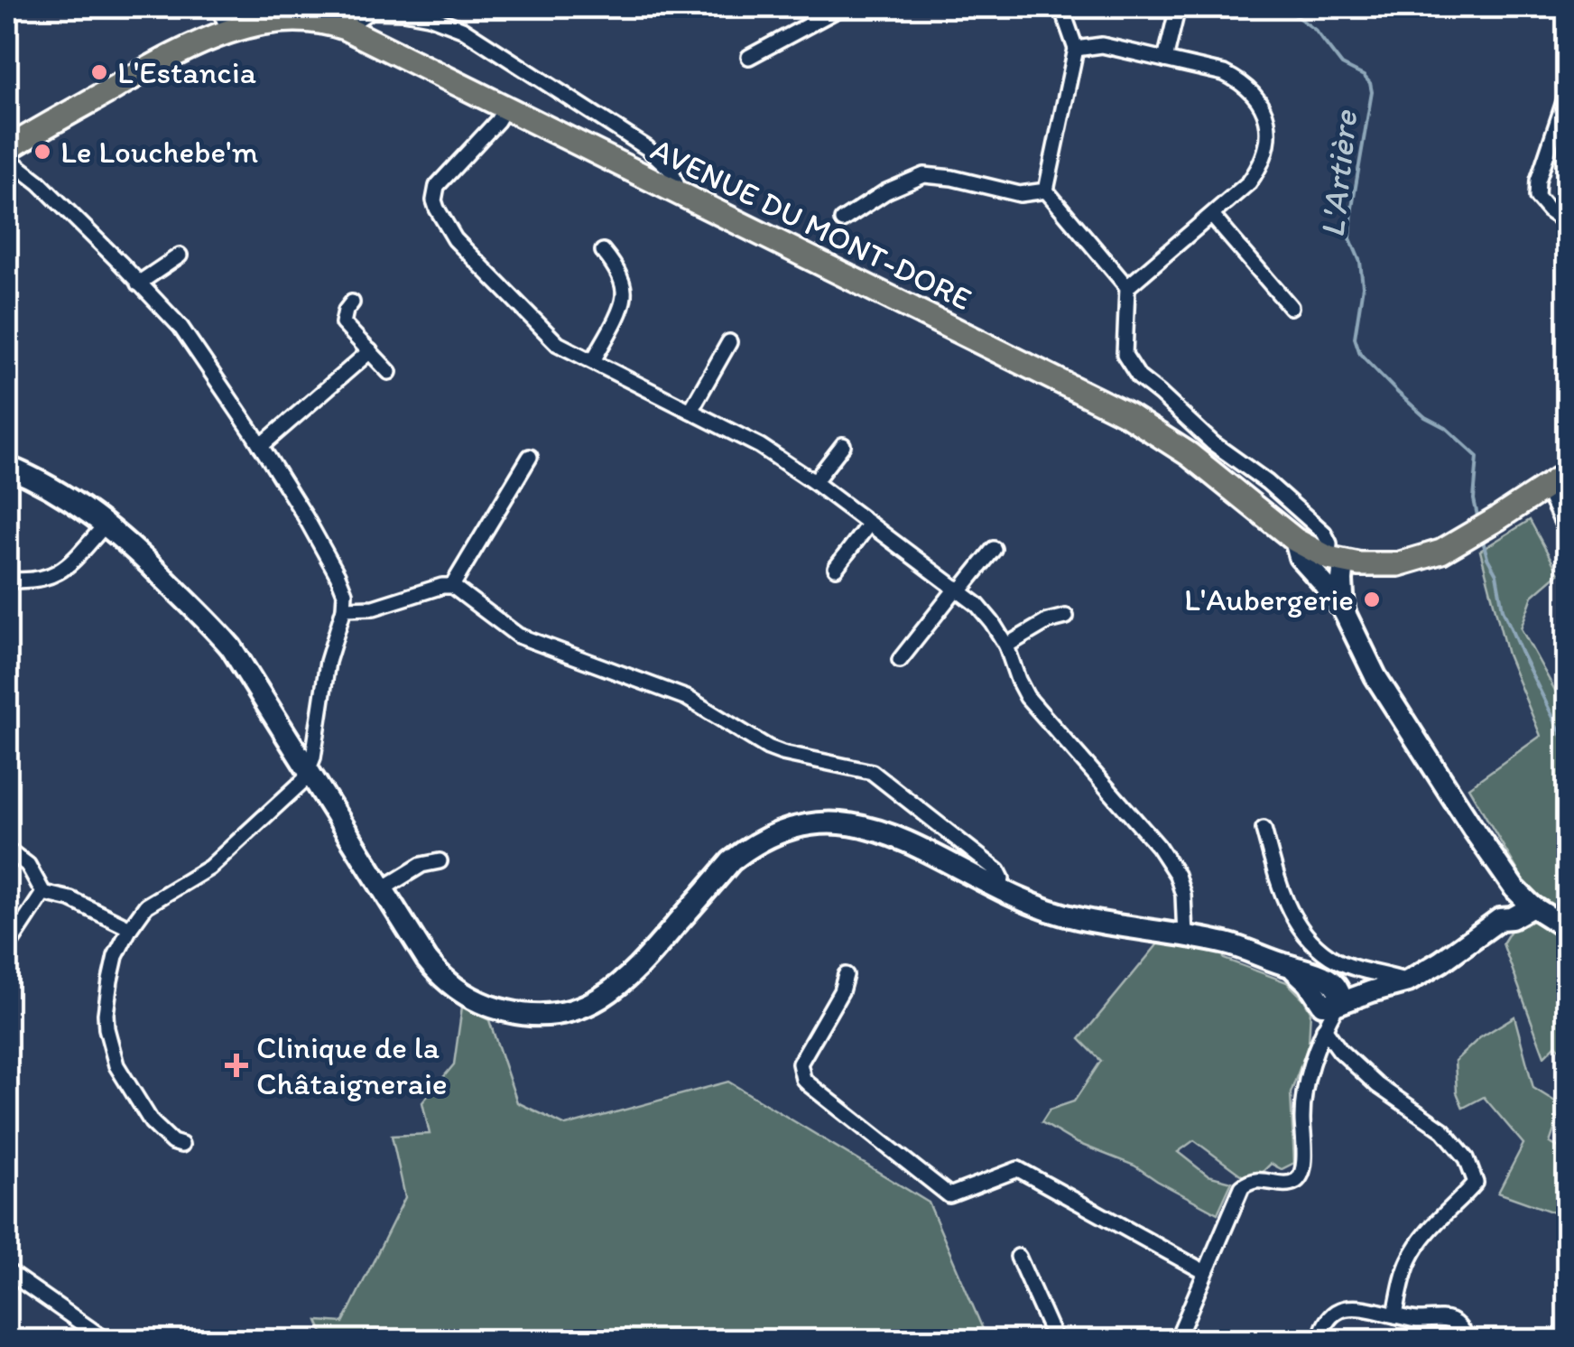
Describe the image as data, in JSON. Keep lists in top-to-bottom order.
{
  "streets": {
    "main road": ["AVENUE DU MONT-DORE"]
  },
  "water": ["L'Artière"],
  "places": {
    "other": ["L'Estancia", "Le Louchebe'm", "L'Aubergerie"],
    "health": ["Clinique de la Châtaigneraie"]
  }
}
